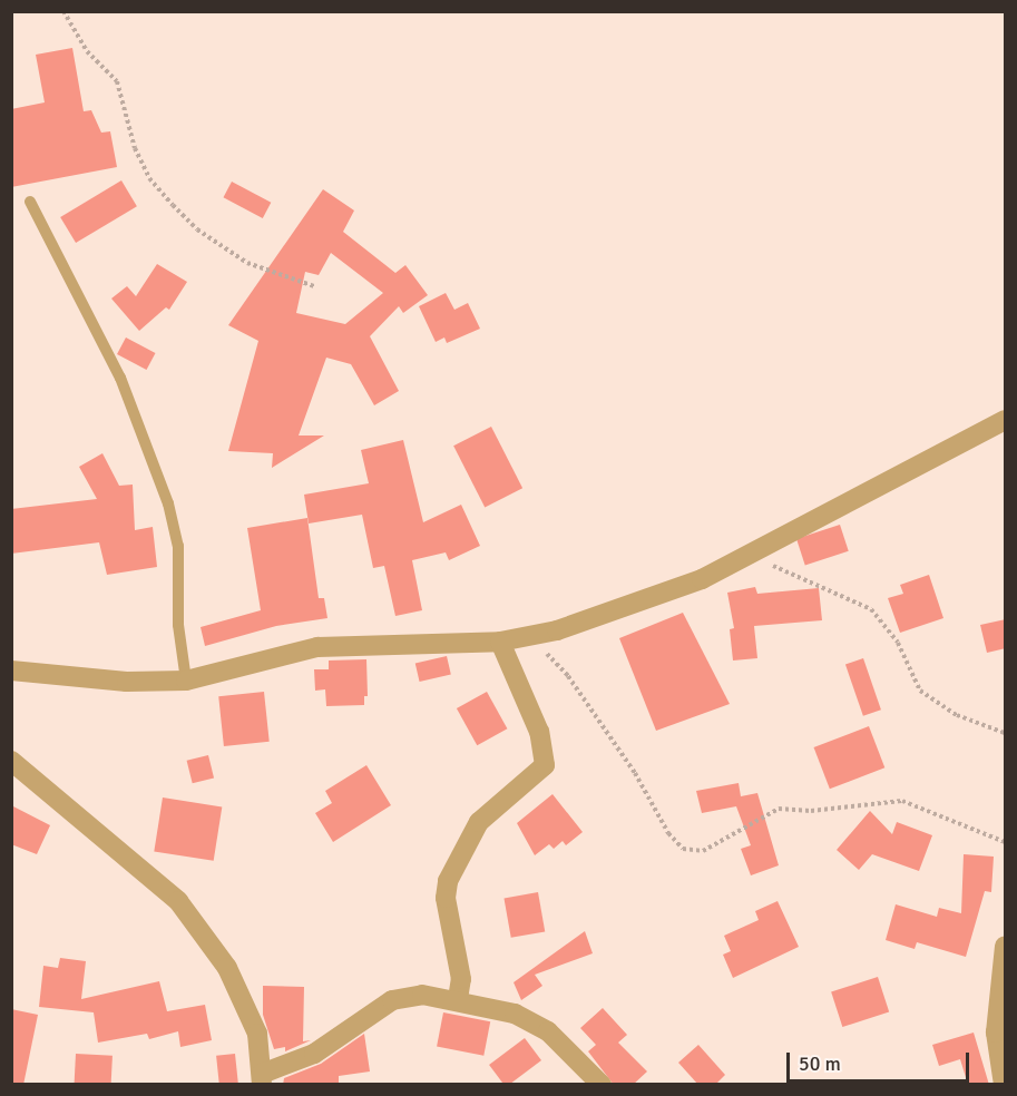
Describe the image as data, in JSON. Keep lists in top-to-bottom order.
{
  "scale_bar": "50 m"
}
